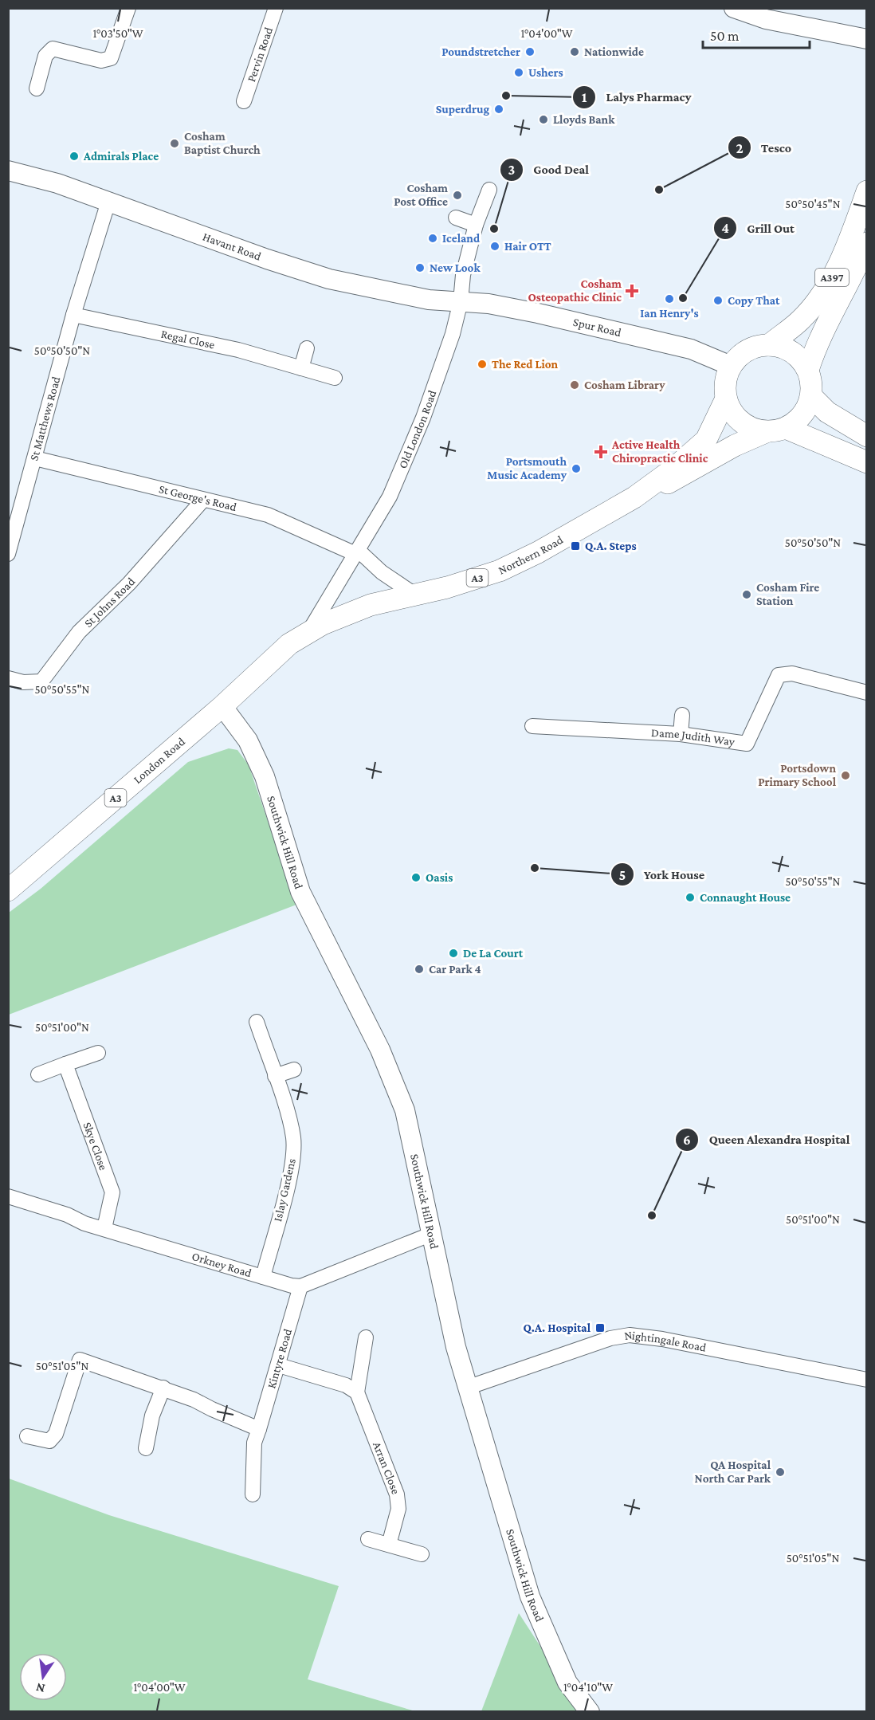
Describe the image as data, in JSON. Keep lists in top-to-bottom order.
{
  "streets": {
    "main road": [
      "Havant Road",
      "A397",
      "Spur Road",
      "Northern Road",
      "A3",
      "London Road",
      "Southwick Hill Road"
    ],
    "street": [
      "Pervin Road",
      "Regal Close",
      "St Matthews Road",
      "Old London Road",
      "St George's Road",
      "St Johns Road",
      "Dame Judith Way",
      "Skye Close",
      "Islay Gardens",
      "Orkney Road",
      "Nightingale Road",
      "Kintyre Road",
      "Arran Close"
    ]
  },
  "crossings": [
    ["Havant Road", "Spur Road"],
    ["Havant Road", "St Matthews Road"],
    ["Havant Road", "Old London Road"],
    ["A397", "Spur Road"],
    ["A397", "Northern Road"],
    ["A397", "A3"],
    ["Spur Road", "Old London Road"],
    ["Spur Road", "Northern Road"],
    ["Spur Road", "A3"],
    ["Regal Close", "St Matthews Road"],
    ["St Matthews Road", "St George's Road"],
    ["Old London Road", "St George's Road"],
    ["Old London Road", "Northern Road"],
    ["Old London Road", "London Road"],
    ["St George's Road", "St Johns Road"],
    ["Northern Road", "A3"],
    ["Northern Road", "London Road"],
    ["London Road", "Southwick Hill Road"],
    ["Southwick Hill Road", "Nightingale Road"],
    ["Skye Close", "Orkney Road"],
    ["Islay Gardens", "Orkney Road"],
    ["Orkney Road", "Kintyre Road"]
  ],
  "places": {
    "other": [
      "Poundstretcher",
      "Nationwide",
      "Ushers",
      "Lalys Pharmacy",
      "Superdrug",
      "Lloyds Bank",
      "Cosham Baptist Church",
      "Admirals Place",
      "Tesco",
      "Cosham Post Office",
      "Good Deal",
      "Iceland",
      "Hair OTT",
      "New Look",
      "Grill Out",
      "Ian Henry's",
      "Copy That",
      "The Red Lion",
      "Cosham Library",
      "Portsmouth Music Academy",
      "Cosham Fire Station",
      "Portsdown Primary School",
      "York House",
      "Oasis",
      "Connaught House",
      "De La Court",
      "Car Park 4",
      "Queen Alexandra Hospital",
      "QA Hospital North Car Park"
    ],
    "health": ["Cosham Osteopathic Clinic", "Active Health Chiropractic Clinic"],
    "transit": ["Q.A. Steps", "Q.A. Hospital"]
  },
  "scale_bar": "50 m",
  "north": "bottom",
  "coordinates": [
    "1°04'00\"W",
    "1°03'50\"W",
    "50°50'45\"N",
    "50°50'50\"N",
    "50°50'55\"N",
    "50°51'00\"N",
    "50°51'05\"N",
    "1°04'10\"W"
  ]
}
